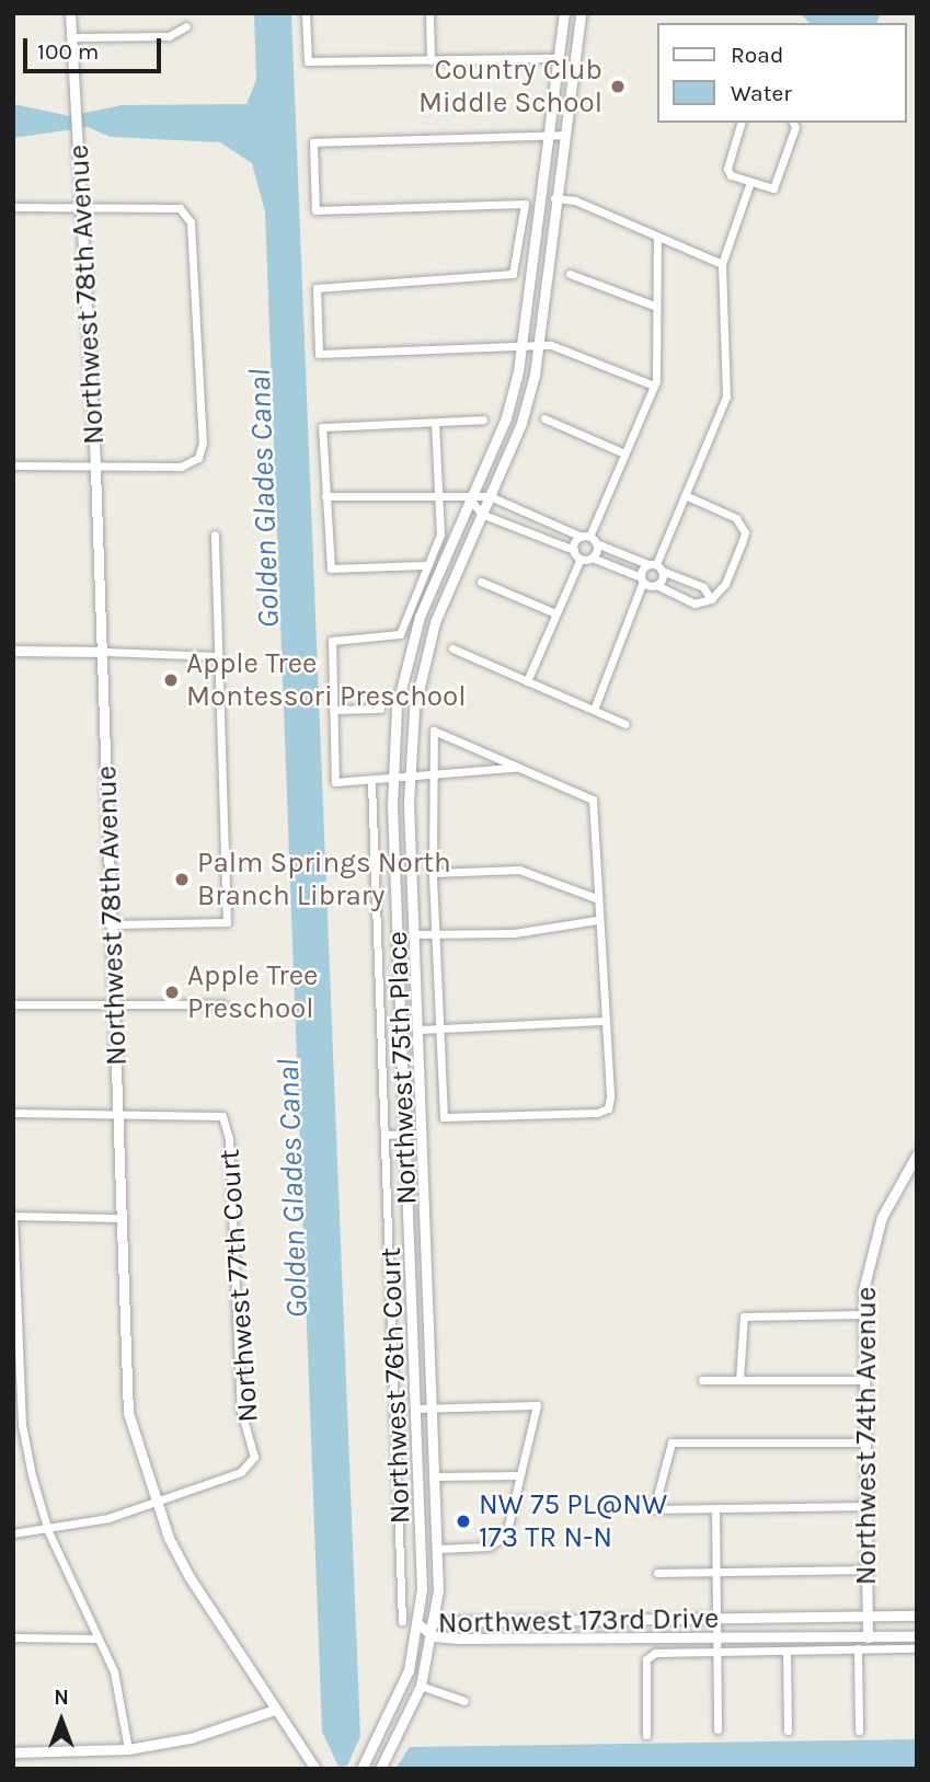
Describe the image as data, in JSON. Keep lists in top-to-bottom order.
{
  "streets": {
    "street": [
      "Northwest 78th Avenue",
      "Northwest 75th Place",
      "Northwest 77th Court",
      "Northwest 76th Court",
      "Northwest 74th Avenue",
      "Northwest 173rd Drive"
    ]
  },
  "crossings": [
    ["Northwest 78th Avenue", "Northwest 77th Court"],
    ["Northwest 75th Place", "Northwest 173rd Drive"],
    ["Northwest 74th Avenue", "Northwest 173rd Drive"]
  ],
  "water": ["Golden Glades Canal"],
  "places": [
    "Country Club Middle School",
    "Apple Tree Montessori Preschool",
    "Palm Springs North Branch Library",
    "Apple Tree Preschool",
    "NW 75 PL@NW 173 TR N-N"
  ],
  "legend": ["Road", "Water"],
  "scale_bar": "100 m",
  "north": "top"
}
